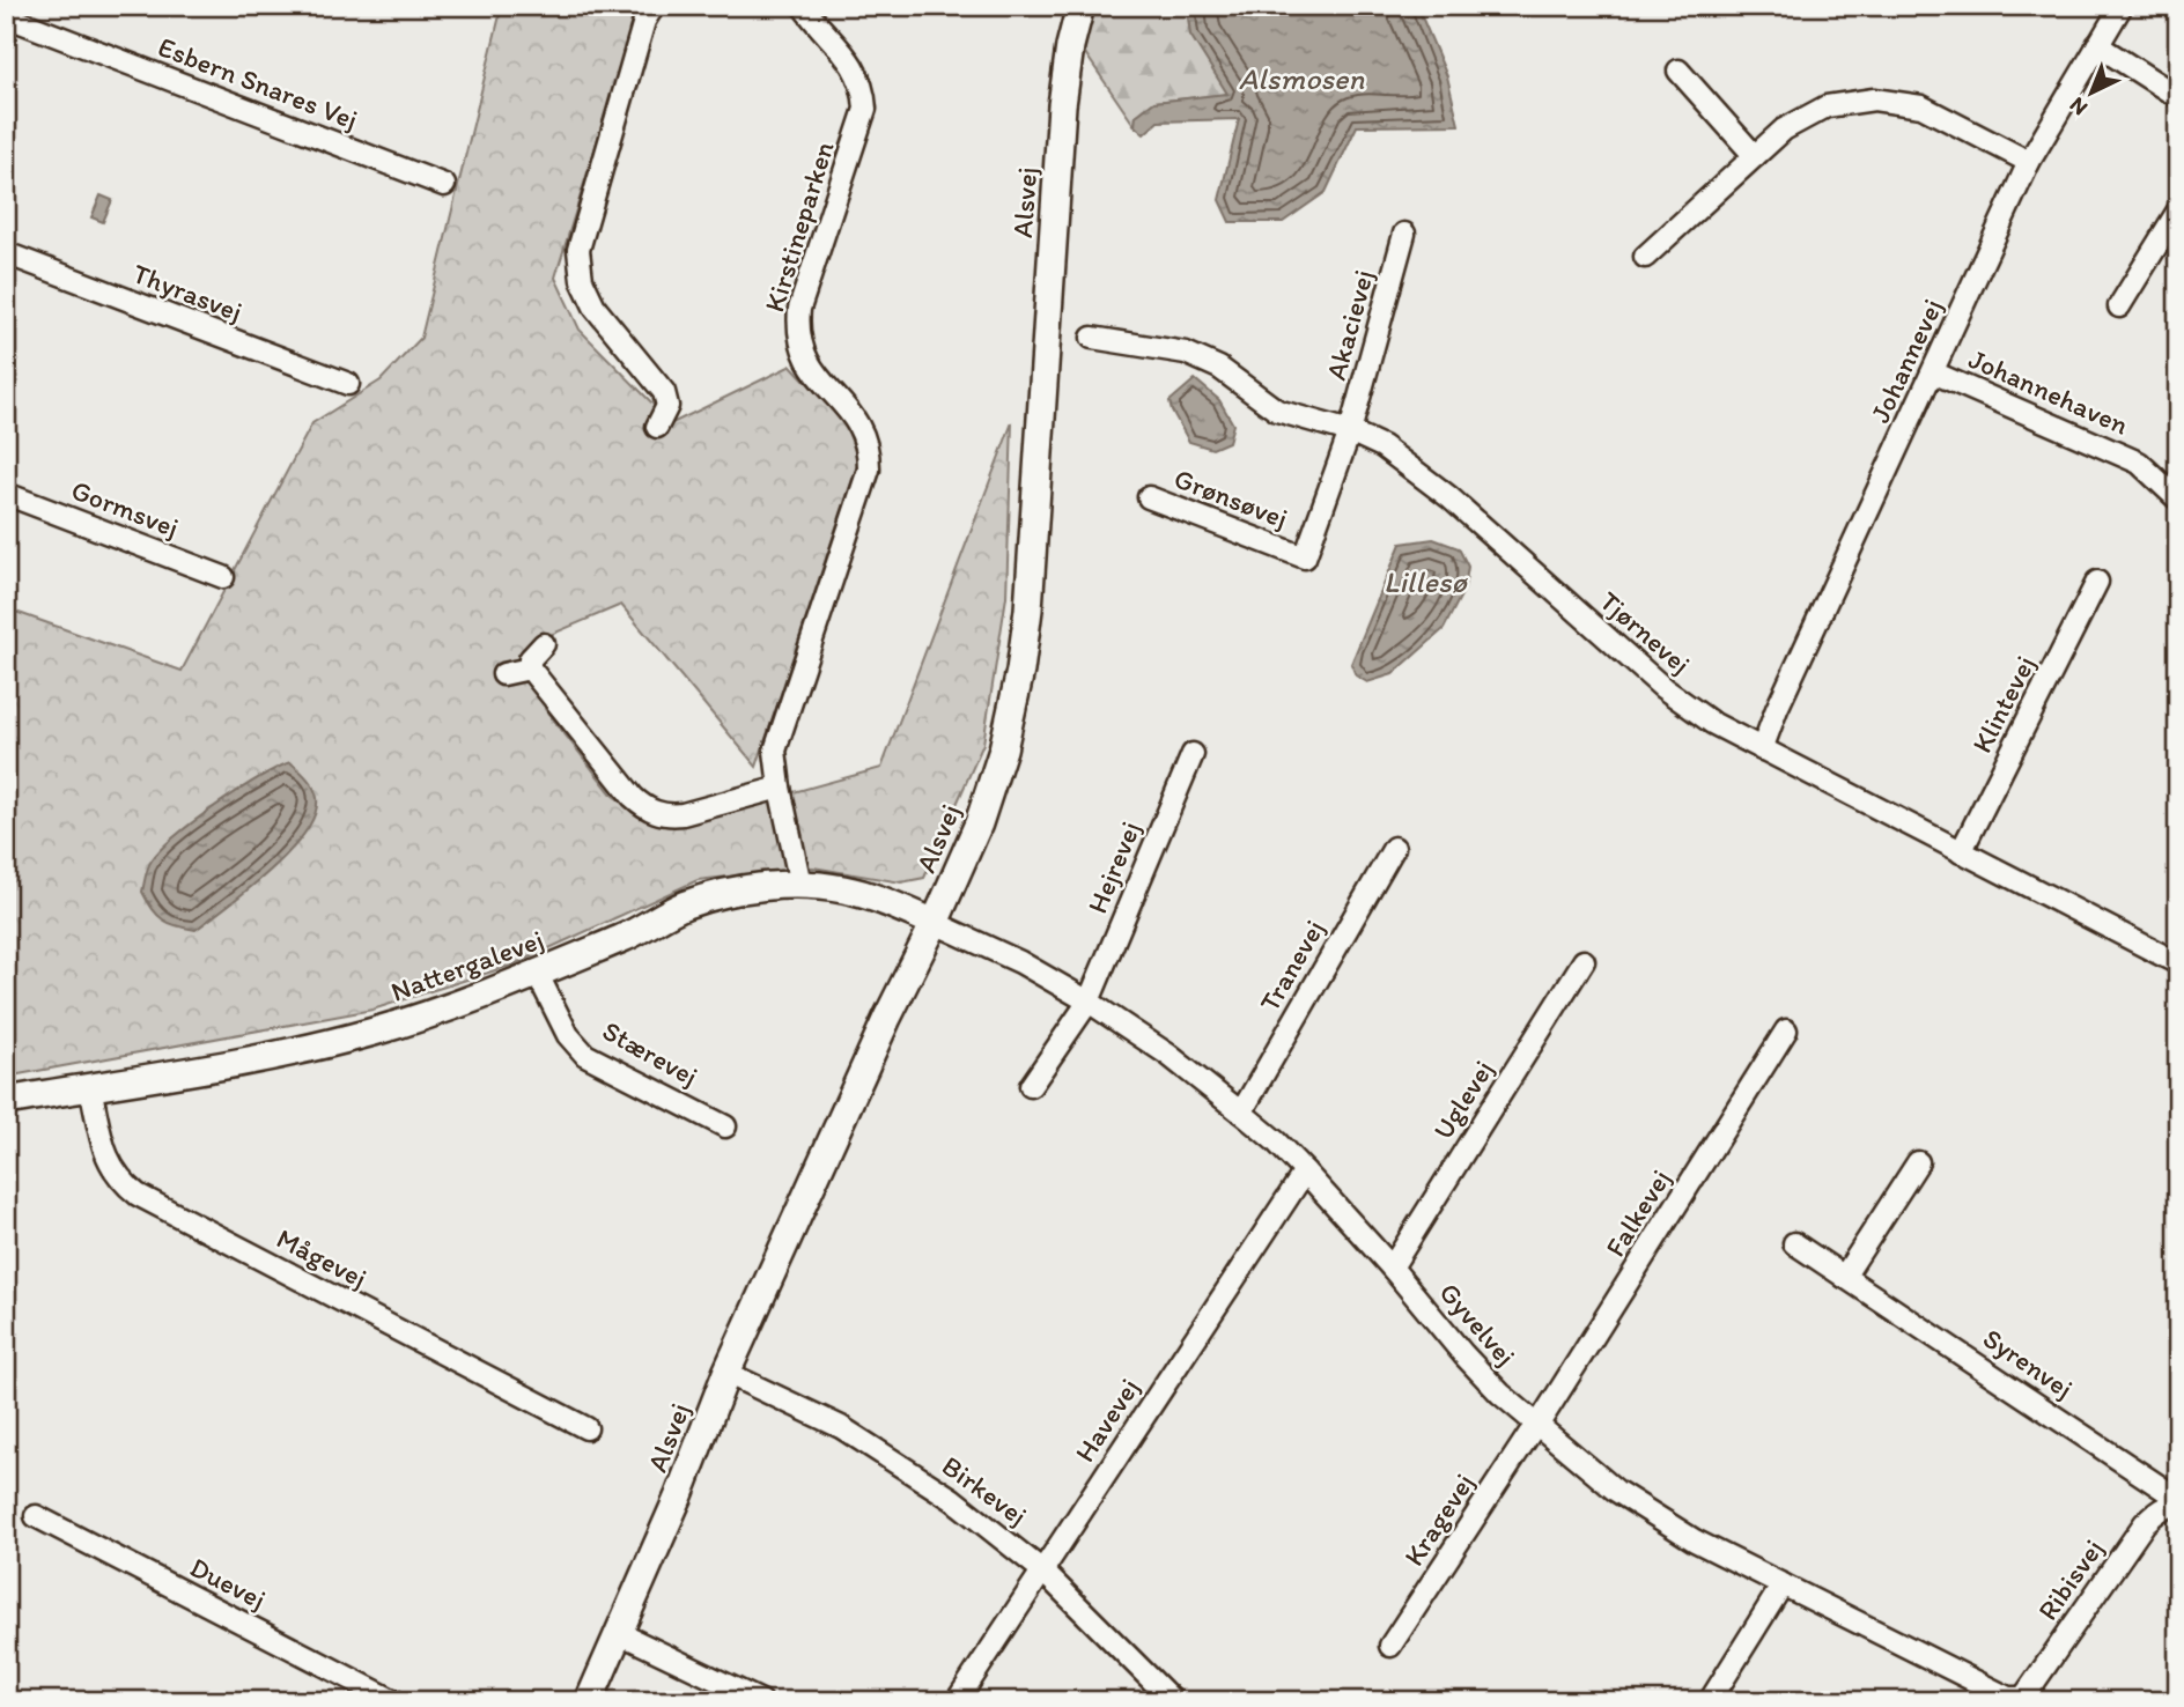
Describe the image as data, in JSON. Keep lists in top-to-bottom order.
{
  "streets": {
    "street": [
      "Esbern Snares Vej",
      "Alsvej",
      "Kirstineparken",
      "Thyrasvej",
      "Akacievej",
      "Johannevej",
      "Johannehaven",
      "Grønsøvej",
      "Gormsvej",
      "Tjørnevej",
      "Klintevej",
      "Hejrevej",
      "Nattergalevej",
      "Tranevej",
      "Stærevej",
      "Uglevej",
      "Falkevej",
      "Mågevej",
      "Gyvelvej",
      "Syrenvej",
      "Havevej",
      "Birkevej",
      "Kragevej",
      "Ribisvej",
      "Duevej"
    ]
  },
  "crossings": [
    ["Alsvej", "Nattergalevej"],
    ["Alsvej", "Gyvelvej"],
    ["Alsvej", "Birkevej"],
    ["Kirstineparken", "Nattergalevej"],
    ["Akacievej", "Grønsøvej"],
    ["Akacievej", "Tjørnevej"],
    ["Johannevej", "Johannehaven"],
    ["Johannevej", "Tjørnevej"],
    ["Grønsøvej", "Tjørnevej"],
    ["Tjørnevej", "Klintevej"],
    ["Hejrevej", "Gyvelvej"],
    ["Nattergalevej", "Stærevej"],
    ["Nattergalevej", "Mågevej"],
    ["Nattergalevej", "Gyvelvej"],
    ["Tranevej", "Gyvelvej"],
    ["Uglevej", "Gyvelvej"],
    ["Falkevej", "Gyvelvej"],
    ["Falkevej", "Kragevej"],
    ["Gyvelvej", "Havevej"],
    ["Gyvelvej", "Kragevej"],
    ["Gyvelvej", "Ribisvej"],
    ["Havevej", "Birkevej"]
  ],
  "water": ["Alsmosen", "Lillesø"],
  "north": "bottom left"
}
